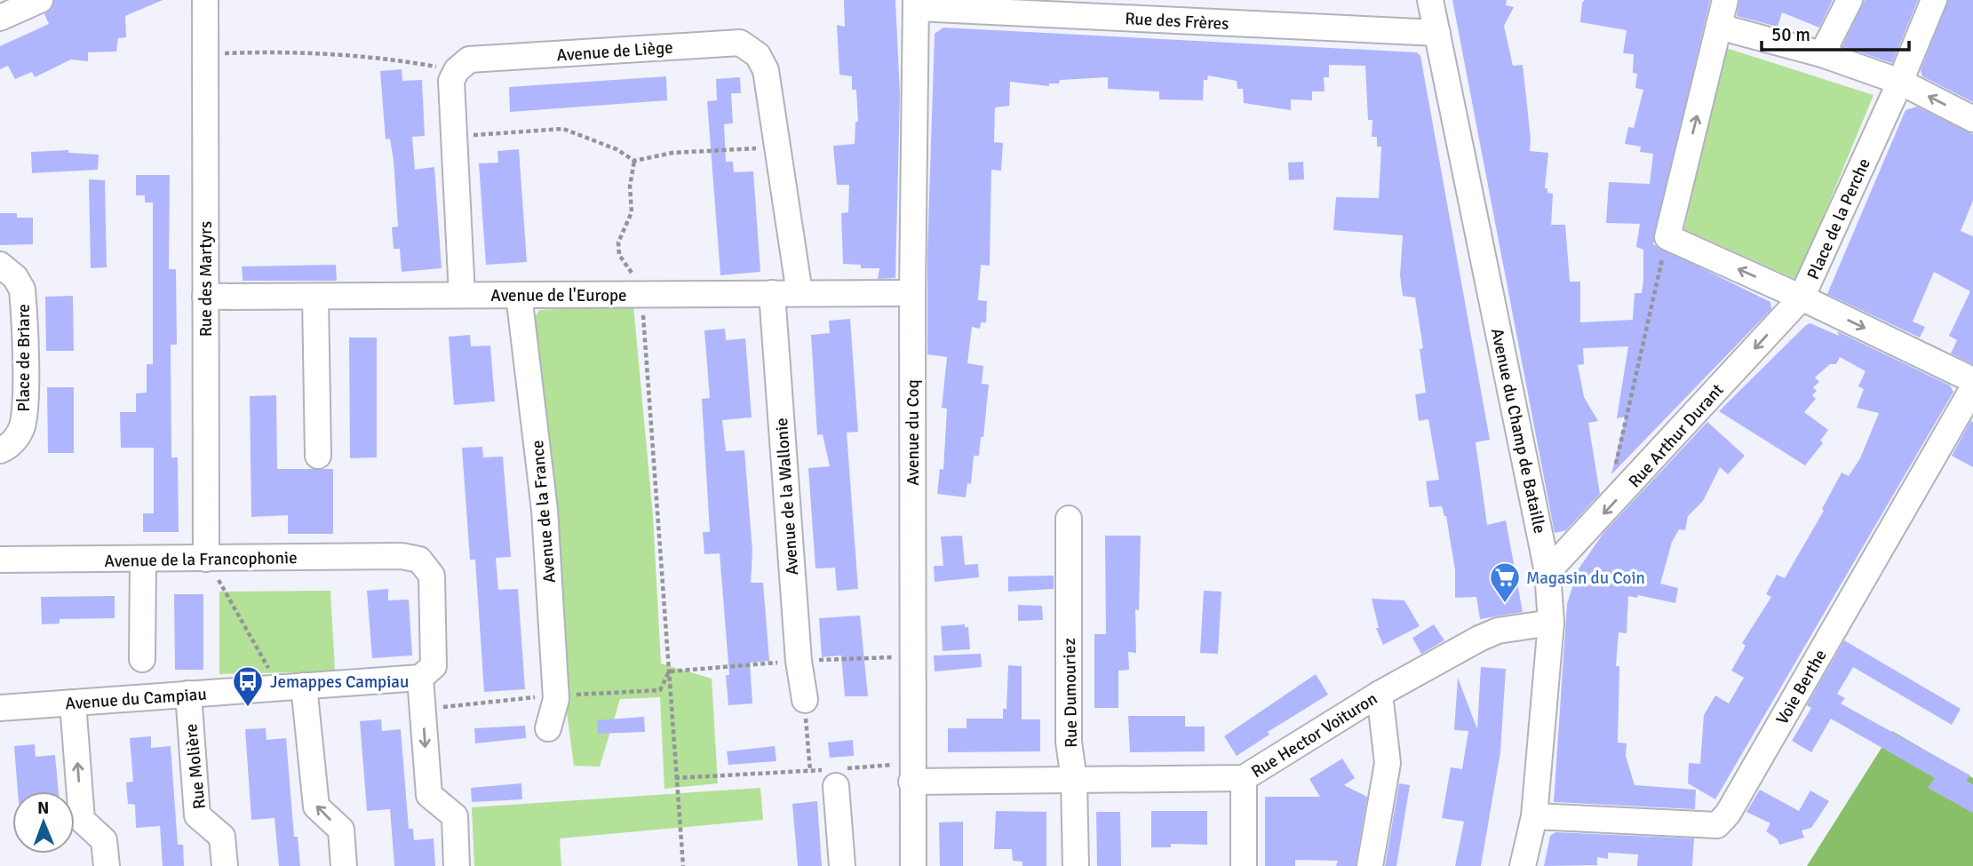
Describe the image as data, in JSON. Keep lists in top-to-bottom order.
{
  "streets": {
    "street": [
      "Rue des Frères",
      "Avenue de Liège",
      "Place de la Perche",
      "Rue des Martyrs",
      "Avenue de l'Europe",
      "Place de Briare",
      "Avenue du Champ de Bataille",
      "Avenue du Coq",
      "Rue Arthur Durant",
      "Avenue de la Wallonie",
      "Avenue de la France",
      "Avenue de la Francophonie",
      "Voie Berthe",
      "Rue Dumouriez",
      "Avenue du Campiau",
      "Rue Hector Voituron",
      "Rue Molière"
    ]
  },
  "crossings": [
    ["Rue des Frères", "Avenue du Champ de Bataille"],
    ["Rue des Frères", "Avenue du Coq"],
    ["Avenue de Liège", "Avenue de l'Europe"],
    ["Place de la Perche", "Rue Arthur Durant"],
    ["Rue des Martyrs", "Avenue de l'Europe"],
    ["Rue des Martyrs", "Avenue de la Francophonie"],
    ["Avenue de l'Europe", "Avenue du Coq"],
    ["Avenue de l'Europe", "Avenue de la Wallonie"],
    ["Avenue de l'Europe", "Avenue de la France"],
    ["Avenue du Champ de Bataille", "Rue Arthur Durant"],
    ["Avenue du Champ de Bataille", "Voie Berthe"],
    ["Avenue du Champ de Bataille", "Rue Hector Voituron"],
    ["Avenue du Coq", "Rue Hector Voituron"],
    ["Avenue de la Francophonie", "Avenue du Campiau"],
    ["Rue Dumouriez", "Rue Hector Voituron"],
    ["Avenue du Campiau", "Rue Molière"]
  ],
  "one_way": ["Rue Arthur Durant"],
  "places": {
    "supermarket": ["Magasin du Coin"],
    "bus stop": ["Jemappes Campiau"]
  },
  "scale_bar": "50 m",
  "north": "top"
}
